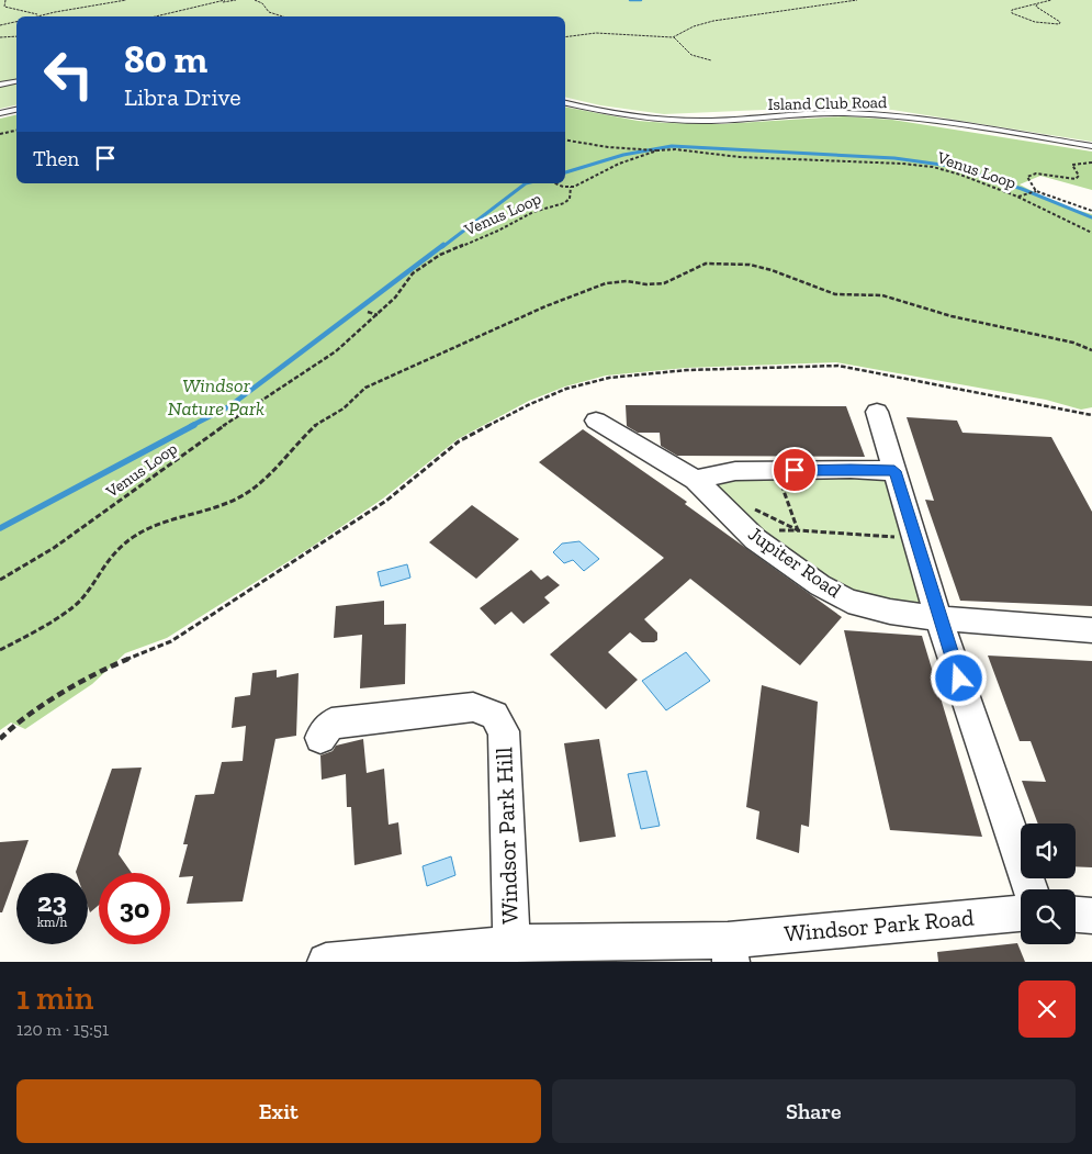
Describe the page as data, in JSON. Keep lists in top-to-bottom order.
{
  "streets": {
    "street": ["Jupiter Road", "Windsor Park Hill", "Windsor Park Road"],
    "lane": ["Island Club Road"],
    "path": ["Venus Loop"]
  },
  "crossings": [
    ["Windsor Park Hill", "Windsor Park Road"]
  ],
  "parks": ["Windsor Nature Park"],
  "page": {
    "turn": ["80 m", "Libra Drive"],
    "then": "Then",
    "speed": "23 km/h",
    "limit": "30",
    "heading": ["1 min", "120 m · 15:51"],
    "buttons": ["Exit", "Share"]
  }
}
